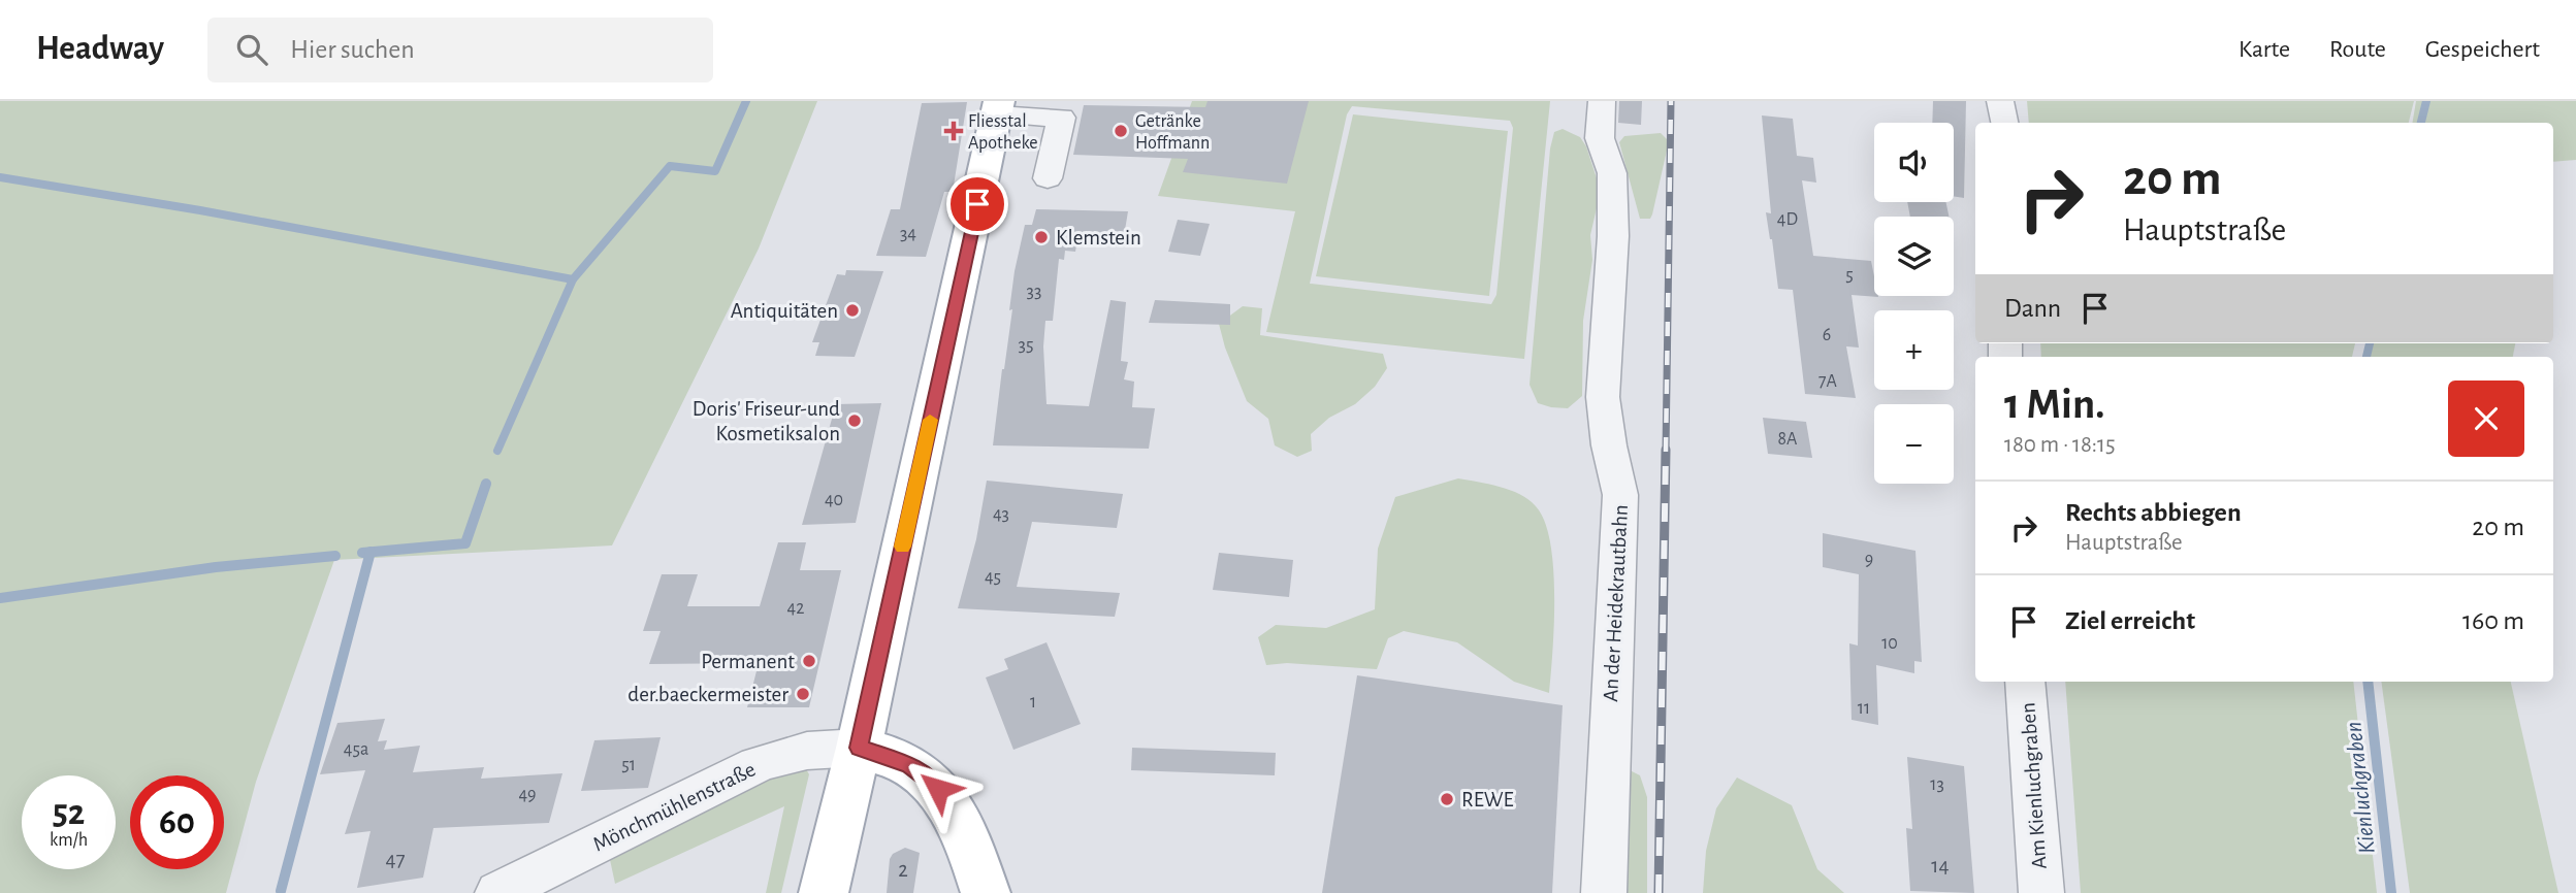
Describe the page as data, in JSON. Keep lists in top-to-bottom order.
{
  "streets": {
    "street": ["An der Heidekrautbahn", "Am Kienluchgraben", "Mönchmühlenstraße"]
  },
  "water": ["Kienluchgraben"],
  "places": {
    "health": ["Fliesstal Apotheke"],
    "other": [
      "Getränke Hoffmann",
      "Klemstein",
      "Antiquitäten",
      "Doris' Friseur-und Kosmetiksalon",
      "Permanent",
      "der.baeckermeister",
      "REWE"
    ]
  },
  "house_numbers": [
    "4D",
    "34",
    "5",
    "33",
    "6",
    "35",
    "7A",
    "8A",
    "40",
    "43",
    "9",
    "45",
    "42",
    "10",
    "1",
    "11",
    "45a",
    "51",
    "13",
    "49",
    "47",
    "14",
    "2"
  ],
  "page": {
    "header": "Headway",
    "search": "Hier suchen",
    "nav": ["Karte", "Route", "Gespeichert"],
    "map_buttons": ["+", "−"],
    "turn": ["20 m", "Hauptstraße"],
    "then": "Dann",
    "heading": ["1 Min.", "180 m · 18:15"],
    "list": [
      {
        "name": "Rechts abbiegen",
        "note": "Hauptstraße",
        "value": "20 m"
      },
      {
        "name": "Ziel erreicht",
        "value": "160 m"
      }
    ],
    "speed": "52 km/h",
    "limit": "60"
  }
}
